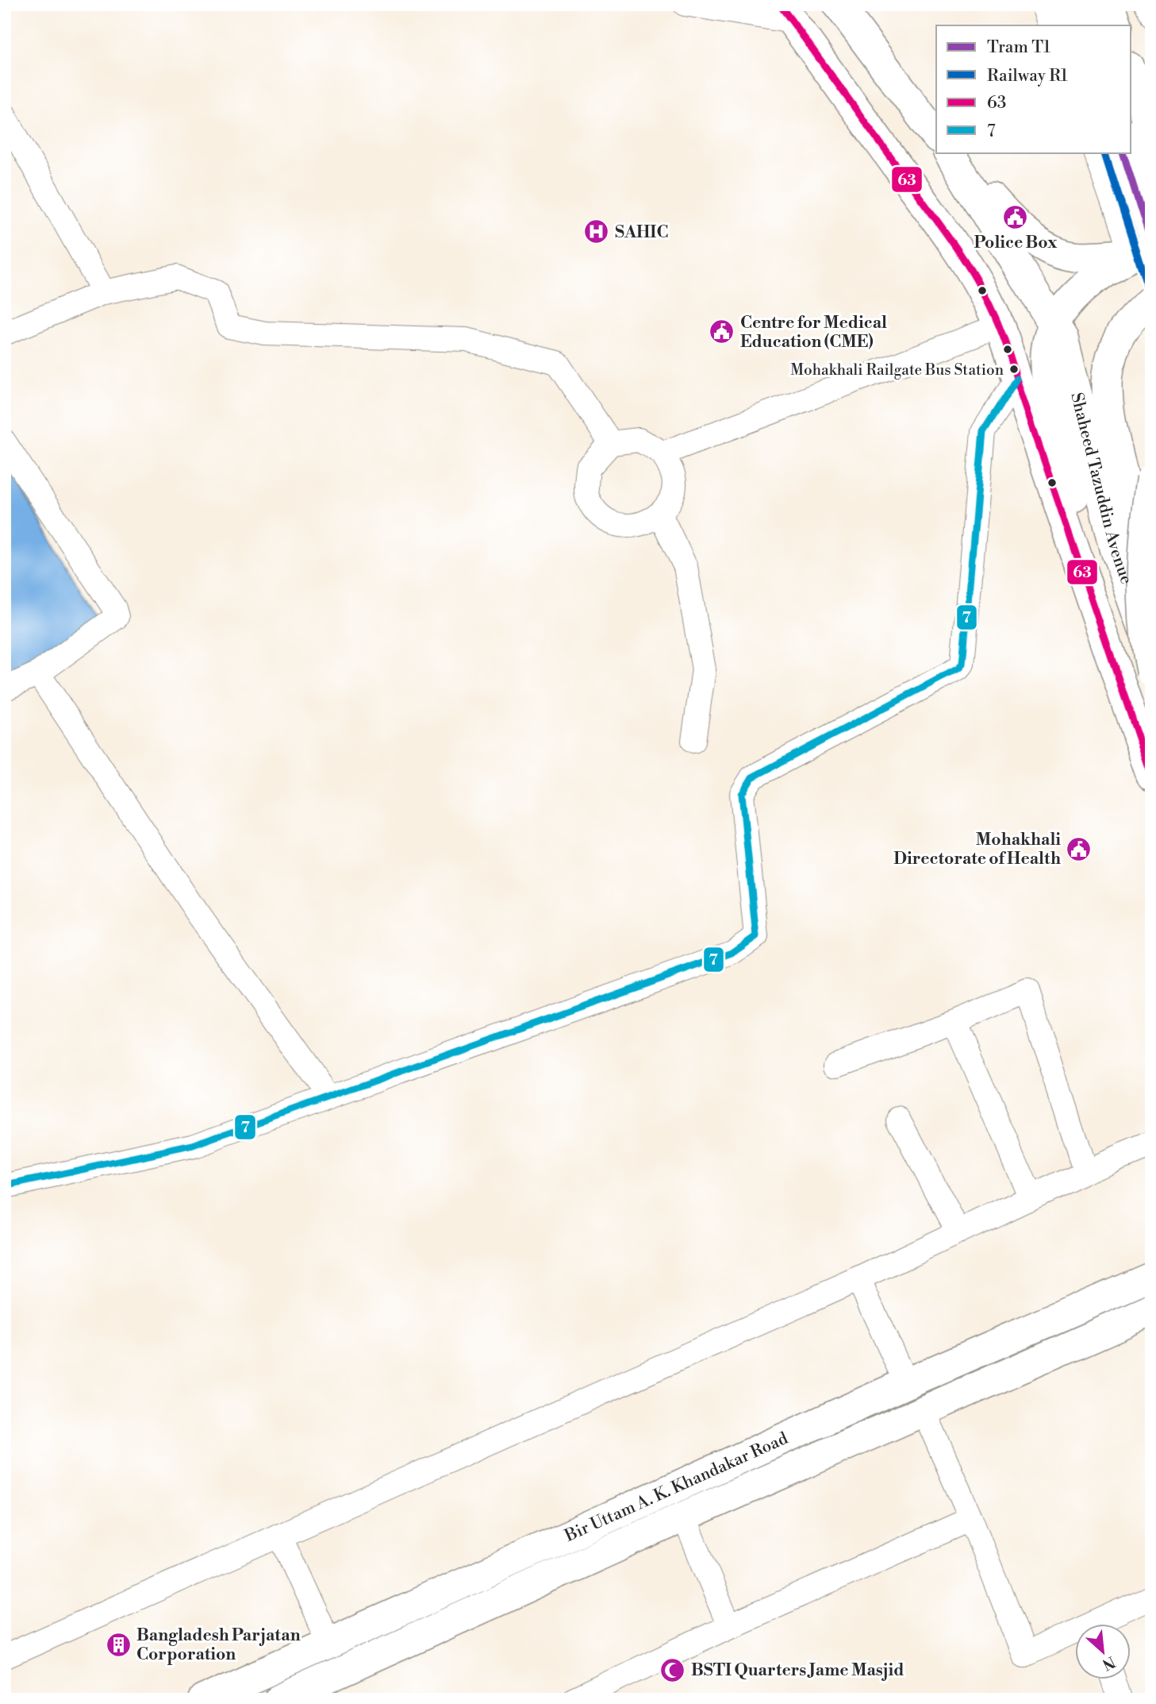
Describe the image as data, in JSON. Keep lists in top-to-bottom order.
{
  "streets": {
    "main road": ["Shaheed Tazuddin Avenue", "Bir Uttam A. K. Khandakar Road"]
  },
  "places": {
    "public building": ["Police Box", "Centre for Medical Education (CME)", "Mohakhali Directorate of Health"],
    "hospital": ["SAHIC"],
    "other": ["Mohakhali Railgate Bus Station"],
    "building": ["Bangladesh Parjatan Corporation"],
    "mosque": ["BSTI Quarters Jame Masjid"]
  },
  "lines": [
    "transit line 63",
    "tram line T1",
    "rail line R1",
    "transit line 7"
  ],
  "legend": [
    "Tram T1",
    "Railway R1",
    "63",
    "7"
  ],
  "north": "bottom right"
}
